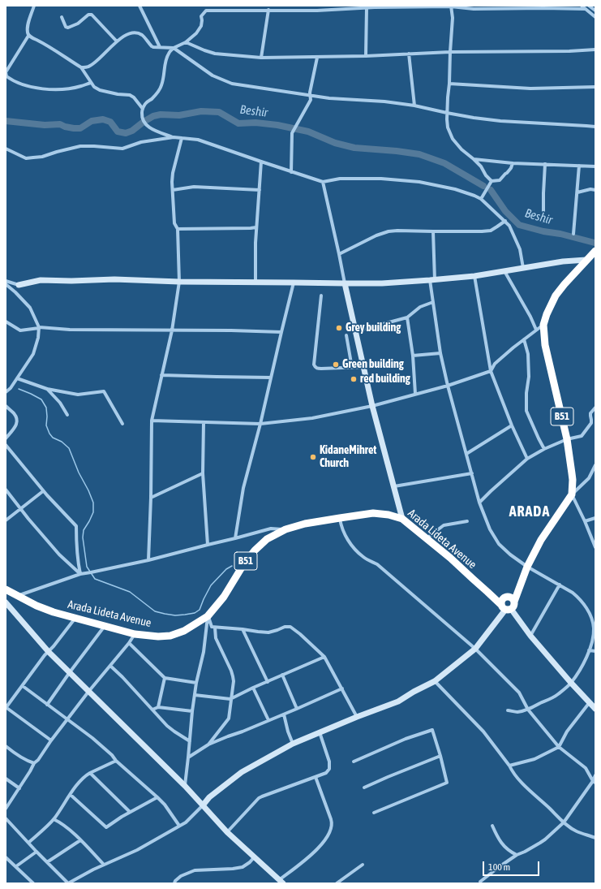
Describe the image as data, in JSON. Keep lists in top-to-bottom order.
{
  "streets": {
    "highway": ["B51", "Arada Lideta Avenue"]
  },
  "districts": ["ARADA"],
  "water": ["Beshir"],
  "places": [
    "Grey building",
    "Green building",
    "red building",
    "KidaneMihret Church"
  ],
  "scale_bar": "100 m"
}
